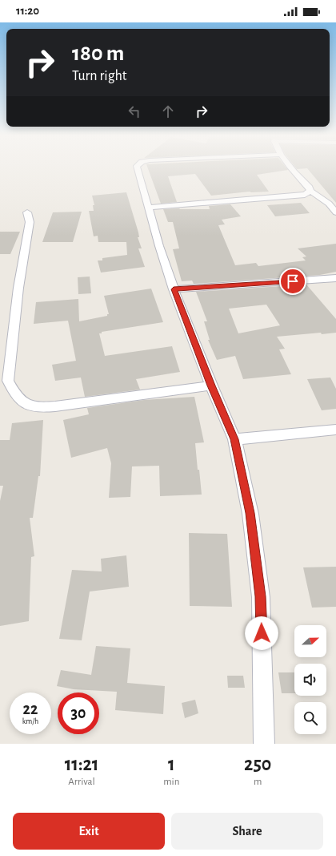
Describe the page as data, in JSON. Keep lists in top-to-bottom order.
{
  "north": "right",
  "page": {
    "status": "11:20",
    "turn": ["180 m", "Turn right"],
    "speed": "22 km/h",
    "limit": "30",
    "eta": [
      "11:21",
      "Arrival",
      "1",
      "min",
      "250",
      "m"
    ],
    "buttons": ["Exit", "Share"]
  }
}
